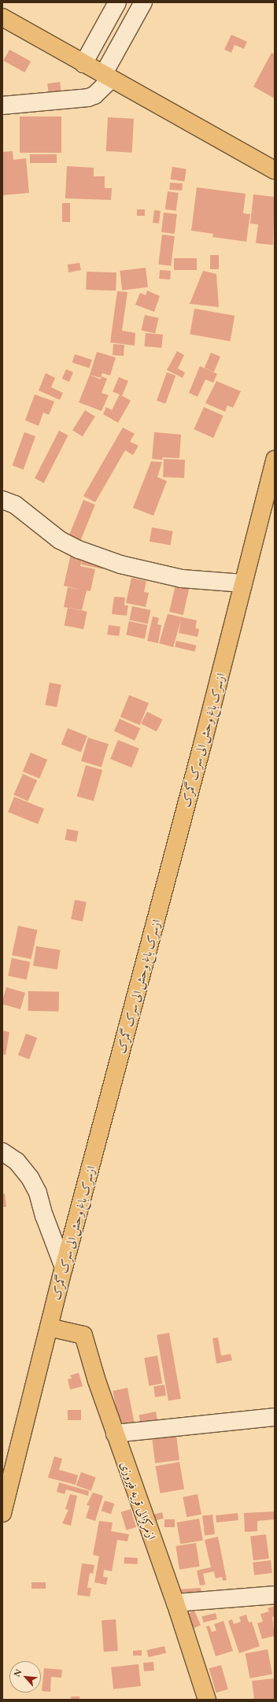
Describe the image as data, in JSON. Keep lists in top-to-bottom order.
{
  "streets": {
    "main road": ["ازسرک باغ وحش الی سرک گمرک", "ازمرکزالی قریه فیروزی"]
  },
  "crossings": [
    ["ازسرک باغ وحش الی سرک گمرک", "ازمرکزالی قریه فیروزی"]
  ],
  "north": "top left"
}
